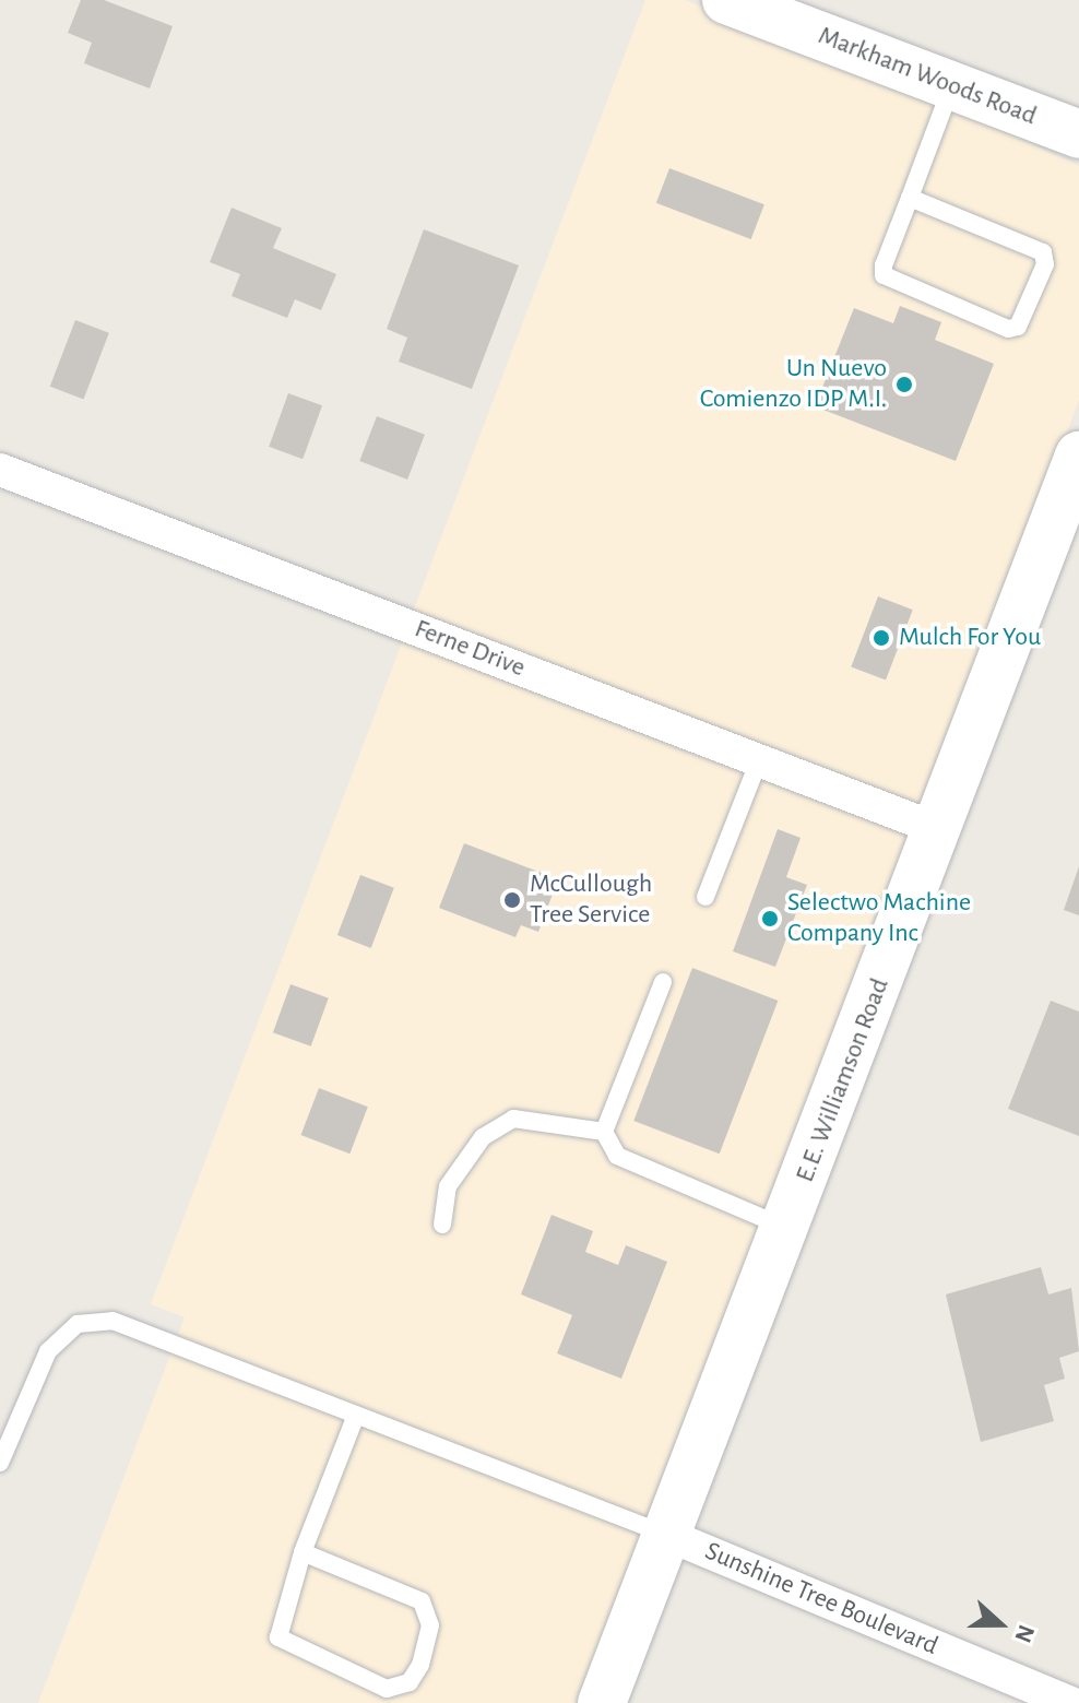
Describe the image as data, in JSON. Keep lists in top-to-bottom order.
{
  "streets": {
    "street": [
      "Markham Woods Road",
      "Ferne Drive",
      "E.E. Williamson Road",
      "Sunshine Tree Boulevard"
    ]
  },
  "crossings": [
    ["Ferne Drive", "E.E. Williamson Road"],
    ["E.E. Williamson Road", "Sunshine Tree Boulevard"]
  ],
  "places": [
    "Un Nuevo Comienzo IDP M.I.",
    "Mulch For You",
    "McCullough Tree Service",
    "Selectwo Machine Company Inc"
  ],
  "north": "right"
}
